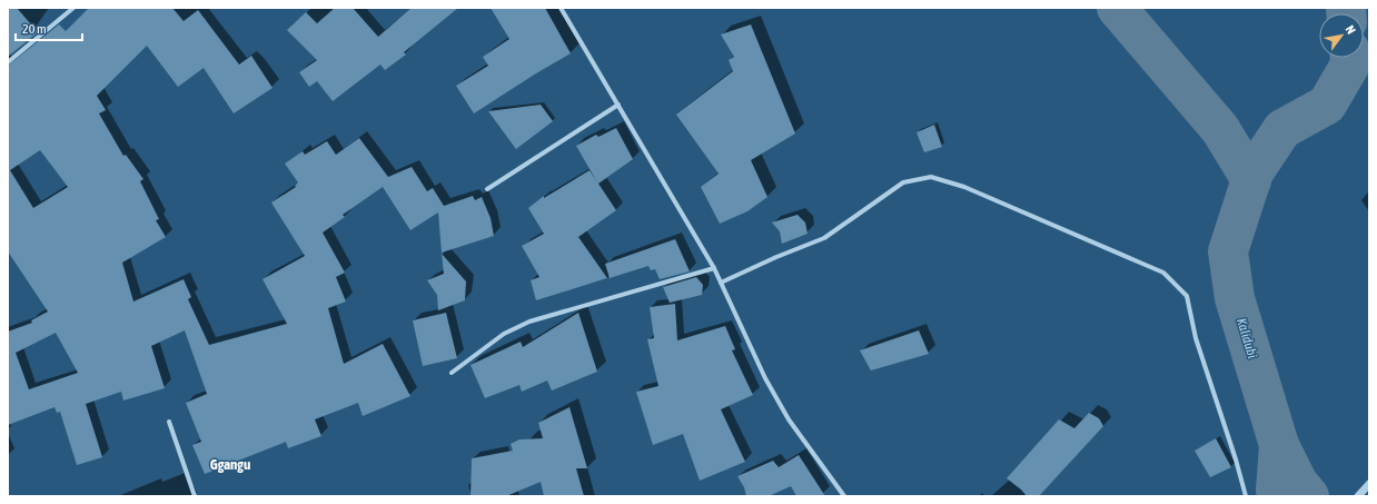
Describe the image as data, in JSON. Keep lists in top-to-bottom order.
{
  "districts": ["Ggangu"],
  "water": ["Kalidubi"],
  "scale_bar": "20 m",
  "north": "top right"
}
